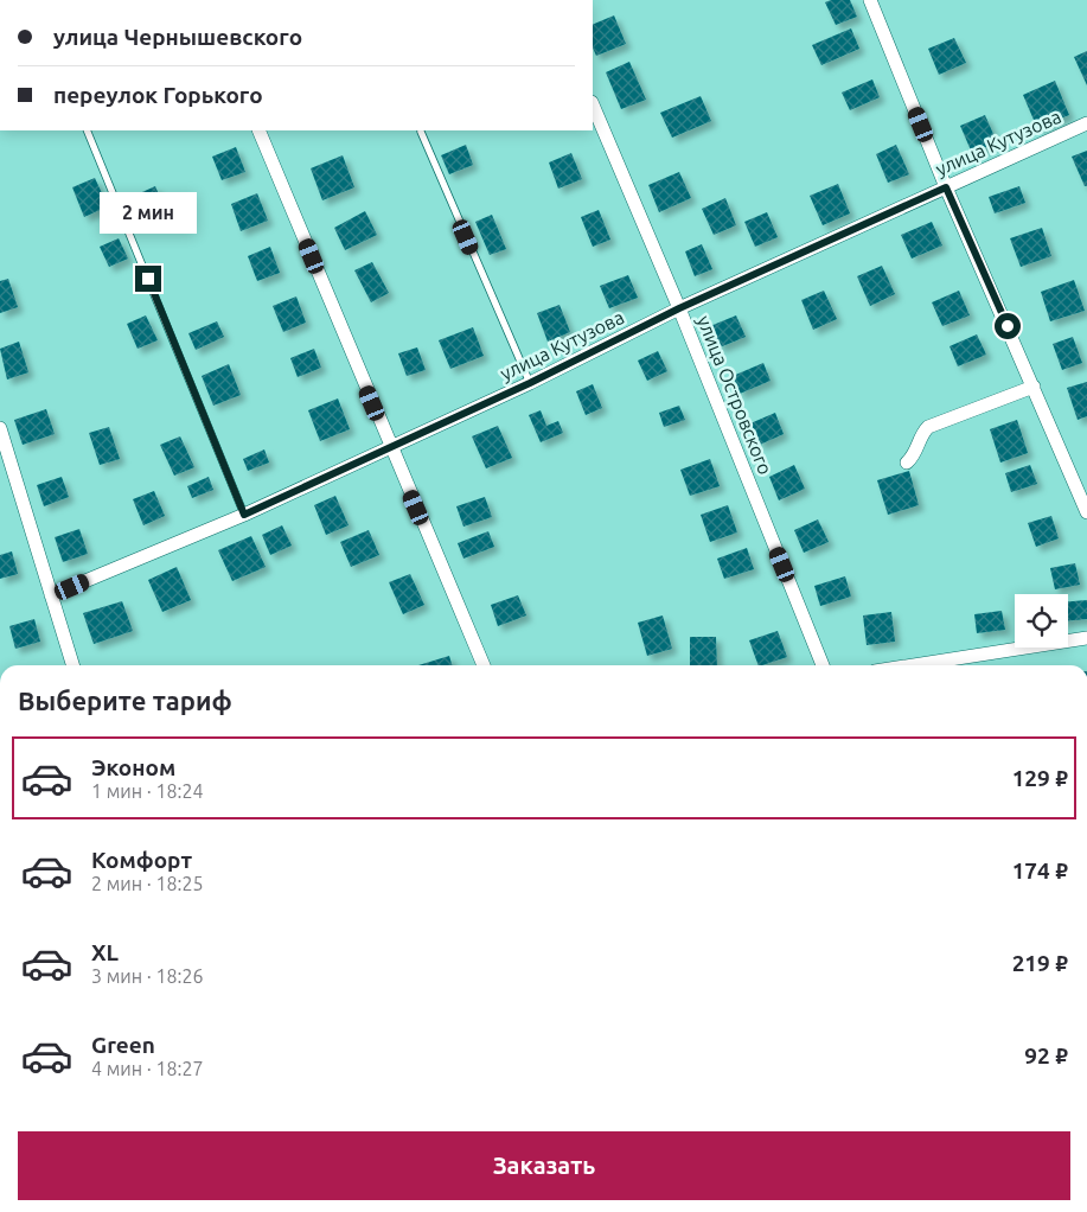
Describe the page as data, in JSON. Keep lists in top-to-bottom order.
{
  "streets": {
    "street": ["улица Кутузова", "улица Островского"]
  },
  "crossings": [
    ["улица Кутузова", "улица Островского"]
  ],
  "page": {
    "banner": ["улица Чернышевского", "переулок Горького"],
    "bubble": "2 мин",
    "heading": "Выберите тариф",
    "list": [
      {
        "name": "Эконом",
        "note": "1 мин · 18:24",
        "value": "129 ₽"
      },
      {
        "name": "Комфорт",
        "note": "2 мин · 18:25",
        "value": "174 ₽"
      },
      {
        "name": "XL",
        "note": "3 мин · 18:26",
        "value": "219 ₽"
      },
      {
        "name": "Green",
        "note": "4 мин · 18:27",
        "value": "92 ₽"
      }
    ],
    "buttons": "Заказать"
  }
}
